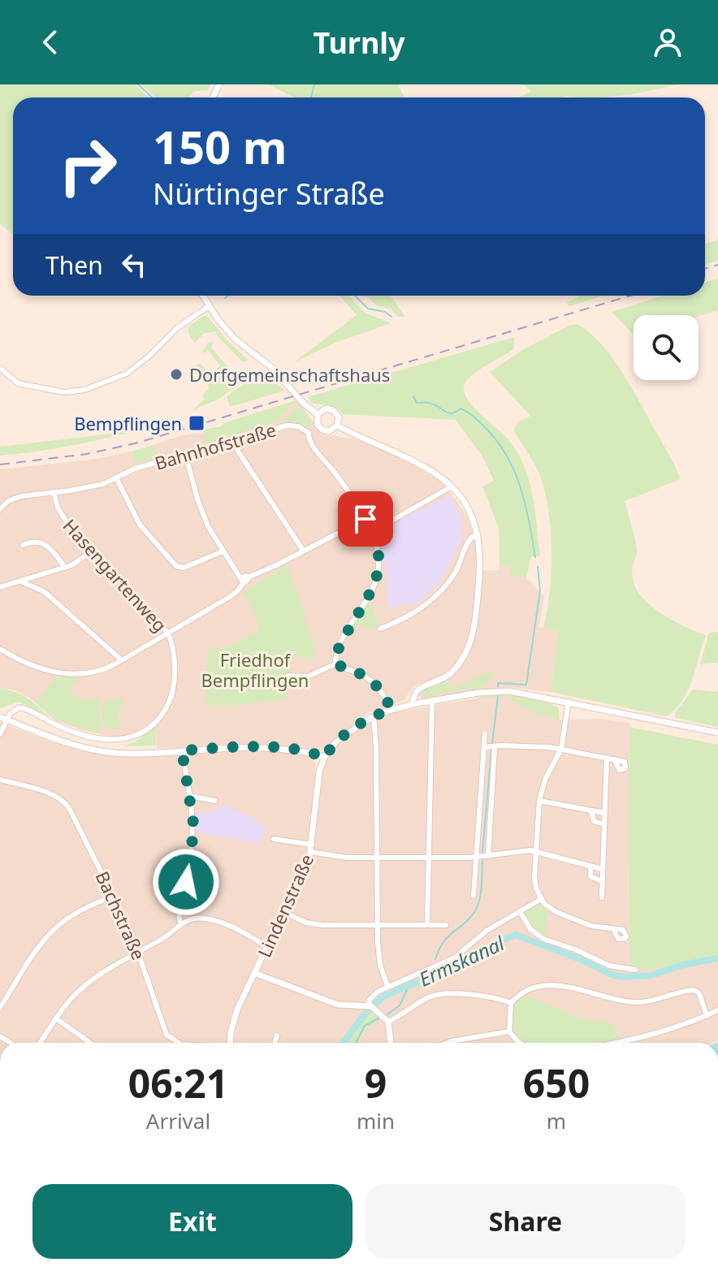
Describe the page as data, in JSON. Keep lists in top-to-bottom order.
{
  "streets": {
    "street": [
      "Bahnhofstraße",
      "Hasengartenweg",
      "Lindenstraße",
      "Bachstraße"
    ]
  },
  "crossings": [
    ["Bahnhofstraße", "Hasengartenweg"]
  ],
  "water": ["Ermskanal"],
  "parks": ["Friedhof Bempflingen"],
  "places": {
    "other": ["Dorfgemeinschaftshaus"],
    "transit": ["Bempflingen"]
  },
  "page": {
    "header": "Turnly",
    "turn": ["150 m", "Nürtinger Straße"],
    "then": "Then",
    "eta": [
      "06:21",
      "Arrival",
      "9",
      "min",
      "650",
      "m"
    ],
    "buttons": ["Exit", "Share"]
  }
}
